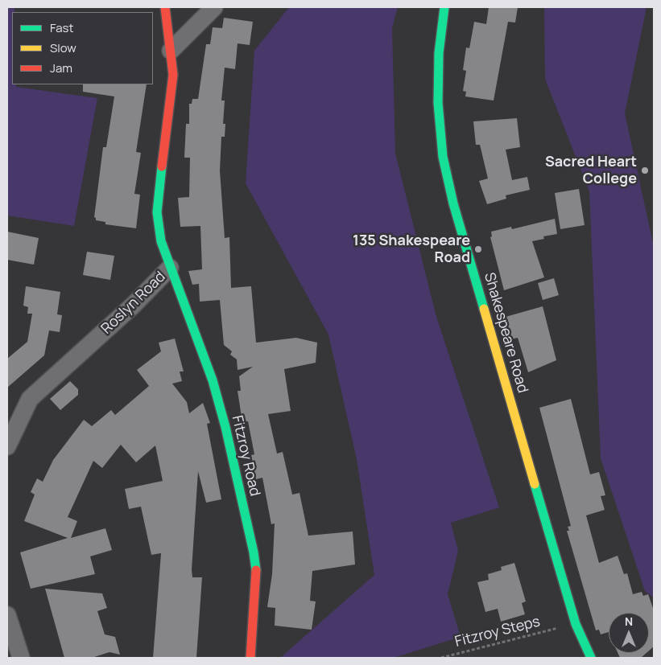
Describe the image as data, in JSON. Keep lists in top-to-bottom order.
{
  "streets": {
    "street": ["Roslyn Road", "Shakespeare Road", "Fitzroy Road"],
    "path": ["Fitzroy Steps"]
  },
  "crossings": [
    ["Roslyn Road", "Fitzroy Road"]
  ],
  "places": ["Sacred Heart College", "135 Shakespeare Road"],
  "legend": ["Fast", "Slow", "Jam"],
  "north": "top"
}
